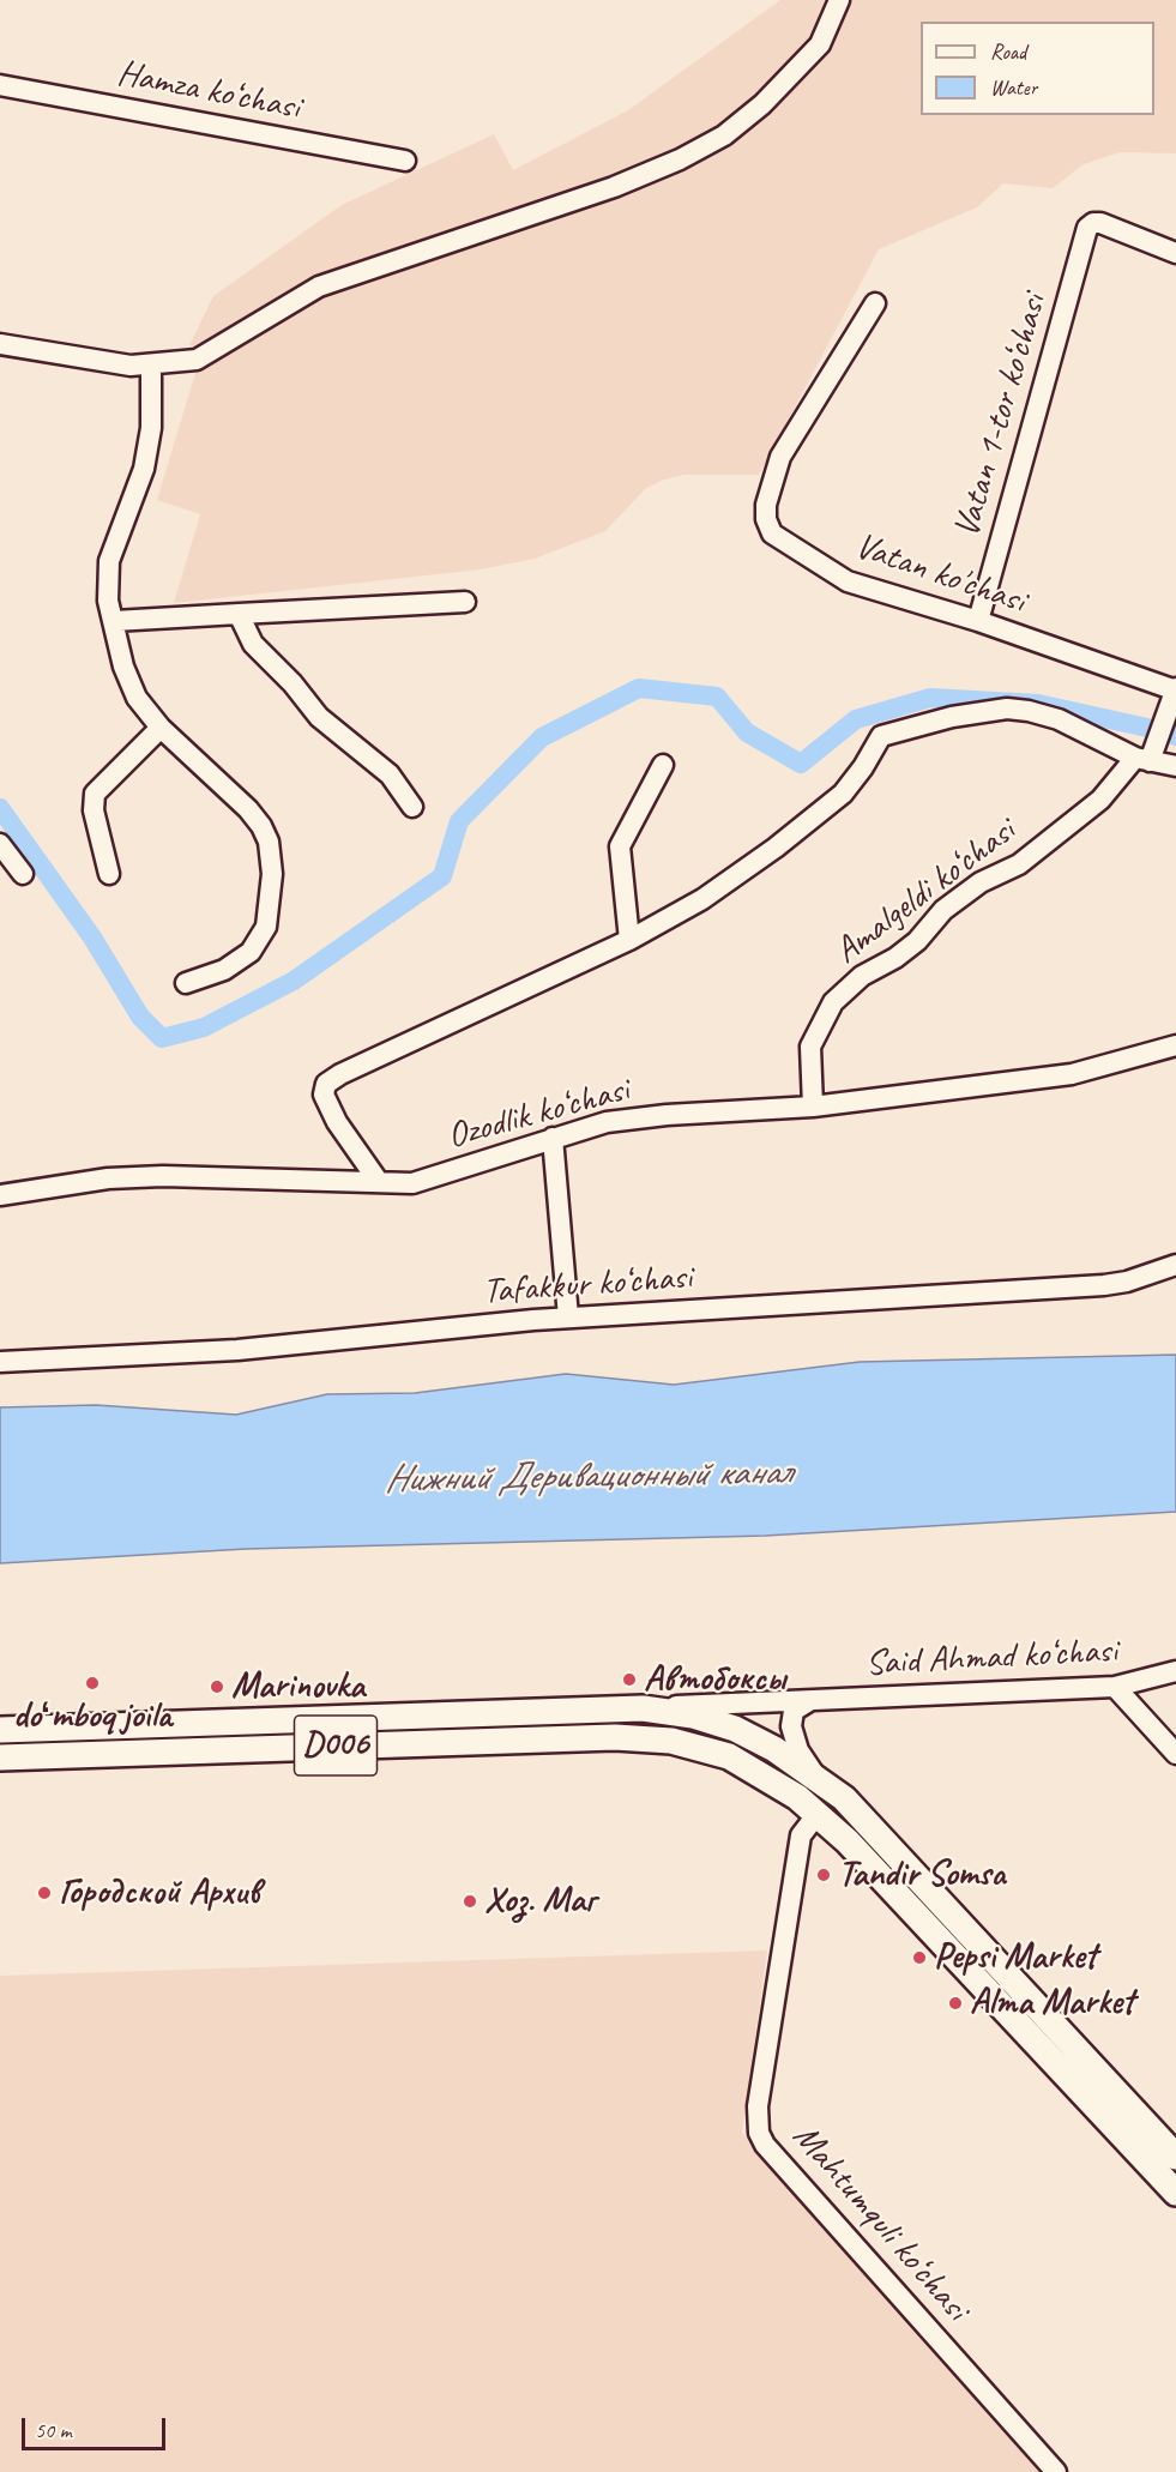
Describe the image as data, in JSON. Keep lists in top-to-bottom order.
{
  "streets": {
    "main road": ["D006"],
    "street": [
      "Hamza ko‘chasi",
      "Vatan 1-tor ko‘chasi",
      "Vatan ko'chasi",
      "Amalgeldi ko‘chasi",
      "Ozodlik ko‘chasi",
      "Tafakkur ko‘chasi",
      "Said Ahmad ko‘chasi",
      "Mahtumquli ko‘chasi"
    ]
  },
  "crossings": [
    ["Vatan 1-tor ko‘chasi", "Vatan ko'chasi"],
    ["Vatan ko'chasi", "Amalgeldi ko‘chasi"],
    ["Amalgeldi ko‘chasi", "Ozodlik ko‘chasi"],
    ["Said Ahmad ko‘chasi", "D006"],
    ["D006", "Mahtumquli ko‘chasi"]
  ],
  "water": ["Нижний Деривационный канал"],
  "places": [
    "Автобоксы",
    "doʻmboq joila",
    "Marinovka",
    "Tandir Somsa",
    "Городской Архив",
    "Хоз. Маг",
    "Pepsi Market",
    "Alma Market"
  ],
  "legend": ["Road", "Water"],
  "scale_bar": "50 m"
}
